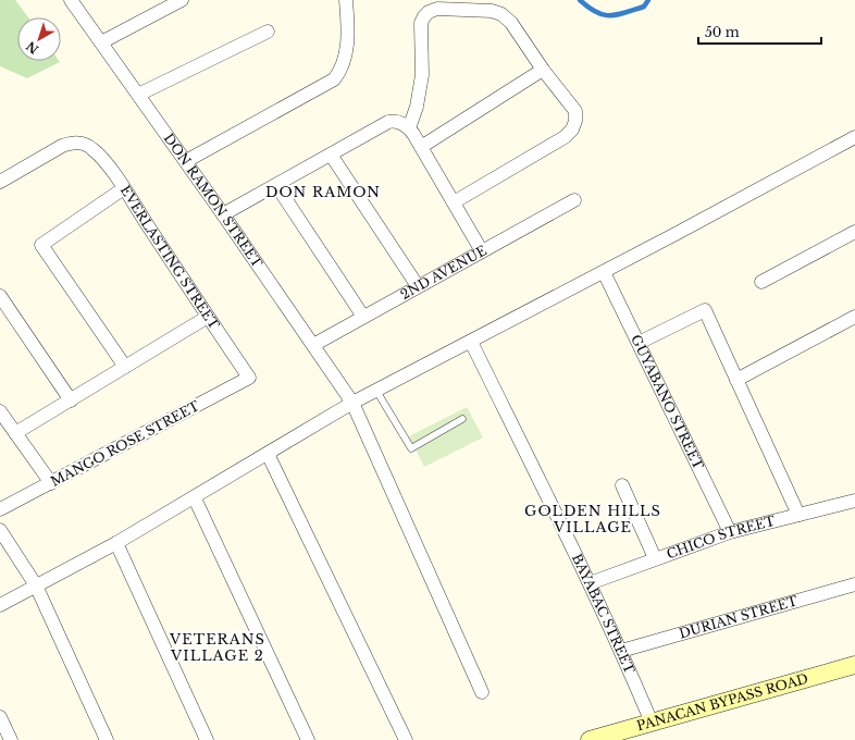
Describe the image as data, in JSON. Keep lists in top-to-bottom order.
{
  "streets": {
    "main road": ["PANACAN BYPASS ROAD"],
    "street": [
      "DON RAMON STREET",
      "EVERLASTING STREET",
      "2ND AVENUE",
      "GUYABANO STREET",
      "MANGO ROSE STREET",
      "CHICO STREET",
      "BAYABAC STREET",
      "DURIAN STREET"
    ]
  },
  "crossings": [
    ["DON RAMON STREET", "2ND AVENUE"],
    ["EVERLASTING STREET", "MANGO ROSE STREET"],
    ["GUYABANO STREET", "CHICO STREET"],
    ["CHICO STREET", "BAYABAC STREET"],
    ["BAYABAC STREET", "DURIAN STREET"],
    ["BAYABAC STREET", "PANACAN BYPASS ROAD"]
  ],
  "districts": ["DON RAMON", "GOLDEN HILLS VILLAGE", "VETERANS VILLAGE 2"],
  "scale_bar": "50 m",
  "north": "bottom left"
}
